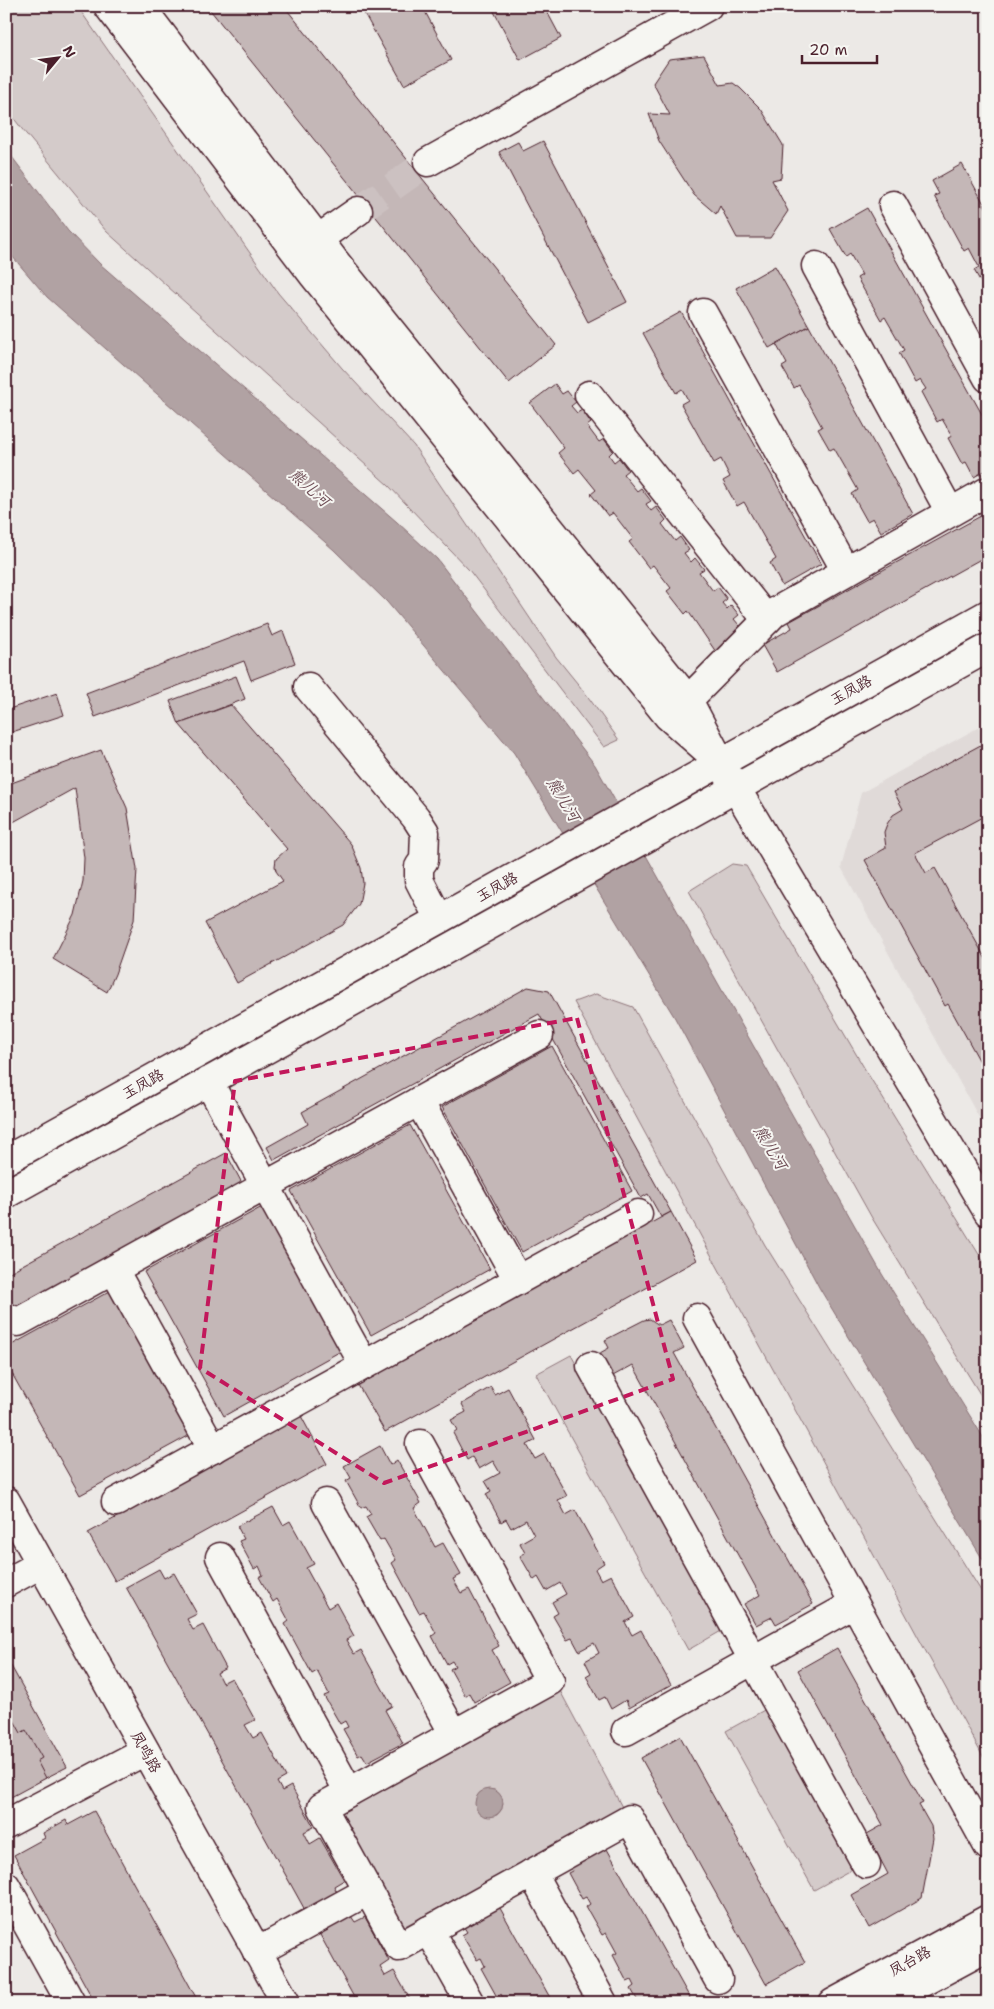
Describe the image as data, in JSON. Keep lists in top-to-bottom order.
{
  "streets": {
    "street": ["玉凤路", "凤鸣路", "凤台路"]
  },
  "water": ["熊儿河"],
  "scale_bar": "20 m",
  "north": "top right"
}
